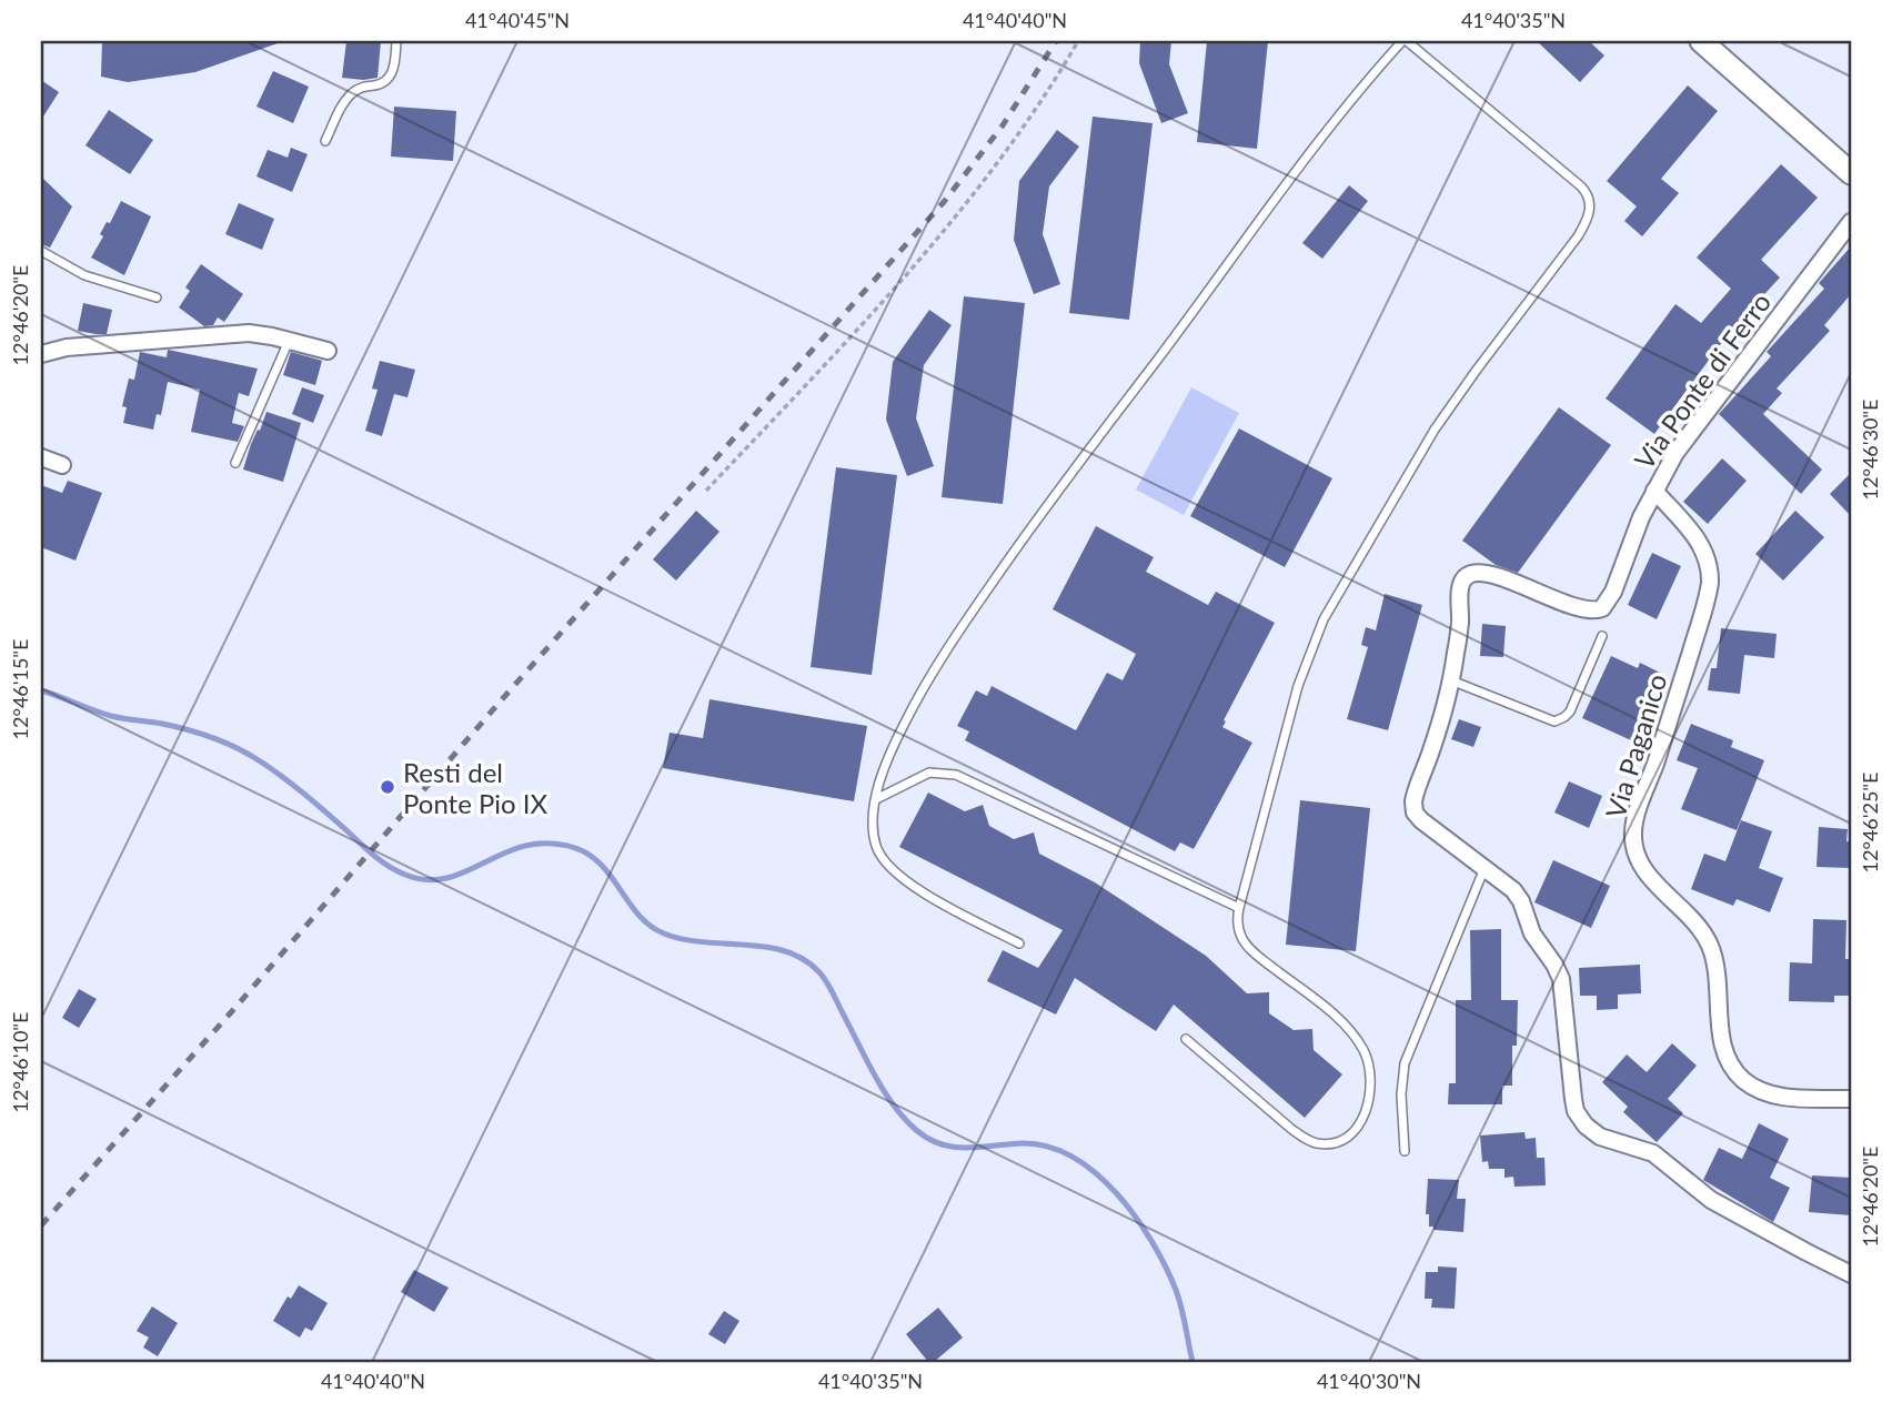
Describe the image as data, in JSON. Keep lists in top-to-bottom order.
{
  "streets": {
    "street": ["Via Ponte di Ferro", "Via Paganico"]
  },
  "crossings": [
    ["Via Ponte di Ferro", "Via Paganico"]
  ],
  "places": ["Resti del Ponte Pio IX"],
  "coordinates": [
    "41°40'45\"N",
    "41°40'40\"N",
    "41°40'35\"N",
    "12°46'20\"E",
    "12°46'30\"E",
    "12°46'15\"E",
    "12°46'25\"E",
    "12°46'10\"E",
    "41°40'30\"N"
  ]
}
